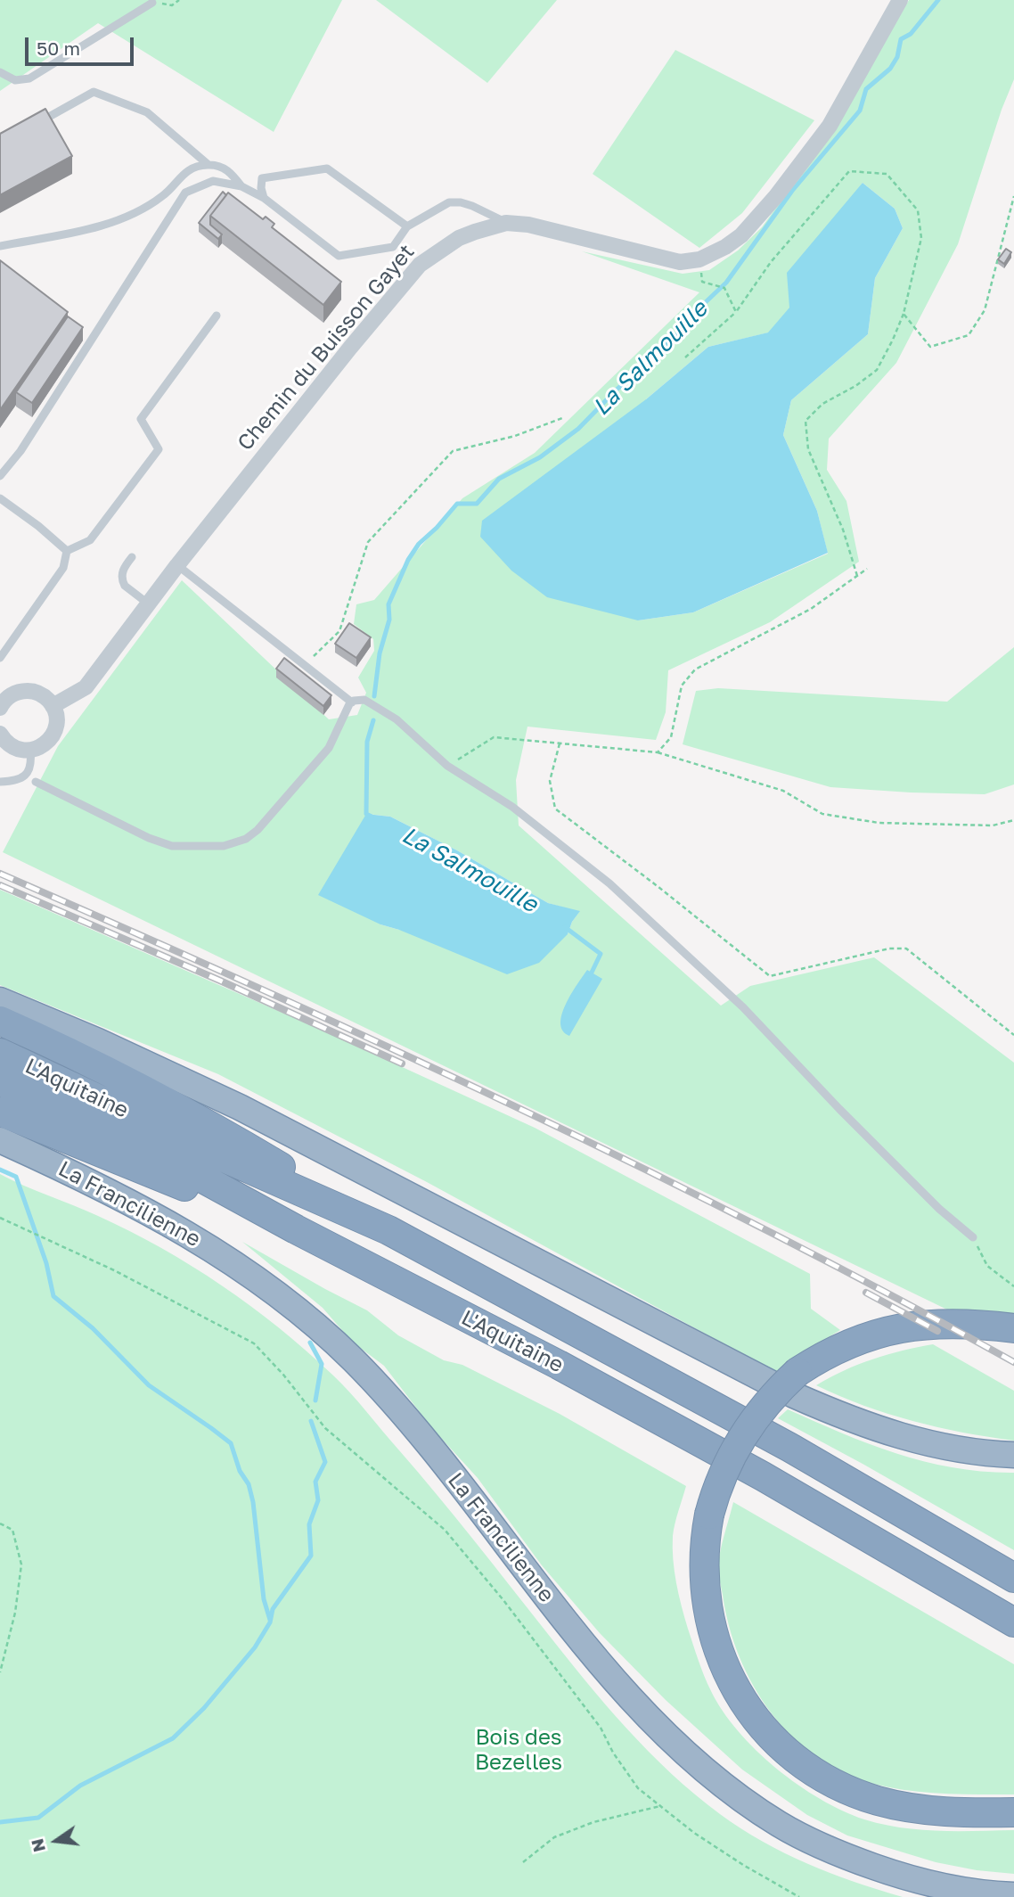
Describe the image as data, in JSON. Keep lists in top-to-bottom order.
{
  "streets": {
    "highway": ["L'Aquitaine", "La Francilienne"],
    "street": ["Chemin du Buisson Gayet"]
  },
  "water": ["La Salmouille"],
  "parks": ["Bois des Bezelles"],
  "scale_bar": "50 m",
  "north": "left"
}
